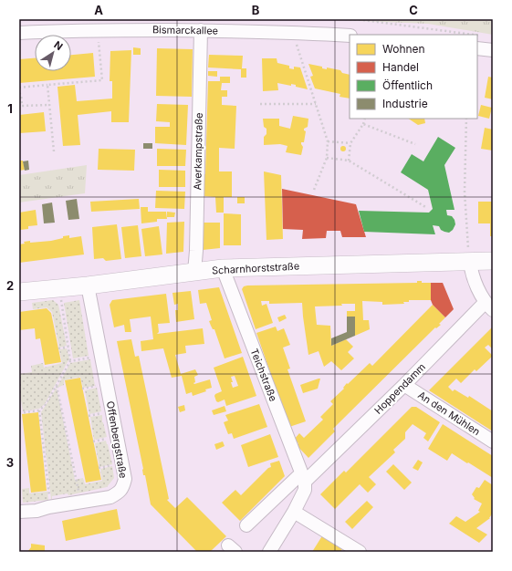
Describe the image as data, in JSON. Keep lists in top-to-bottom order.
{
  "streets": {
    "street": [
      "Bismarckallee",
      "Averkampstraße",
      "Scharnhorststraße",
      "Teichstraße",
      "Hoppendamm",
      "An den Mühlen",
      "Offenbergstraße"
    ]
  },
  "crossings": [
    ["Bismarckallee", "Averkampstraße"],
    ["Averkampstraße", "Scharnhorststraße"],
    ["Scharnhorststraße", "Teichstraße"],
    ["Scharnhorststraße", "Hoppendamm"],
    ["Scharnhorststraße", "Offenbergstraße"],
    ["Teichstraße", "Hoppendamm"],
    ["Hoppendamm", "An den Mühlen"]
  ],
  "legend": [
    "Wohnen",
    "Handel",
    "Öffentlich",
    "Industrie"
  ],
  "north": "top right",
  "grid": {
    "columns": ["A", "B", "C"],
    "rows": ["1", "2", "3"]
  }
}
